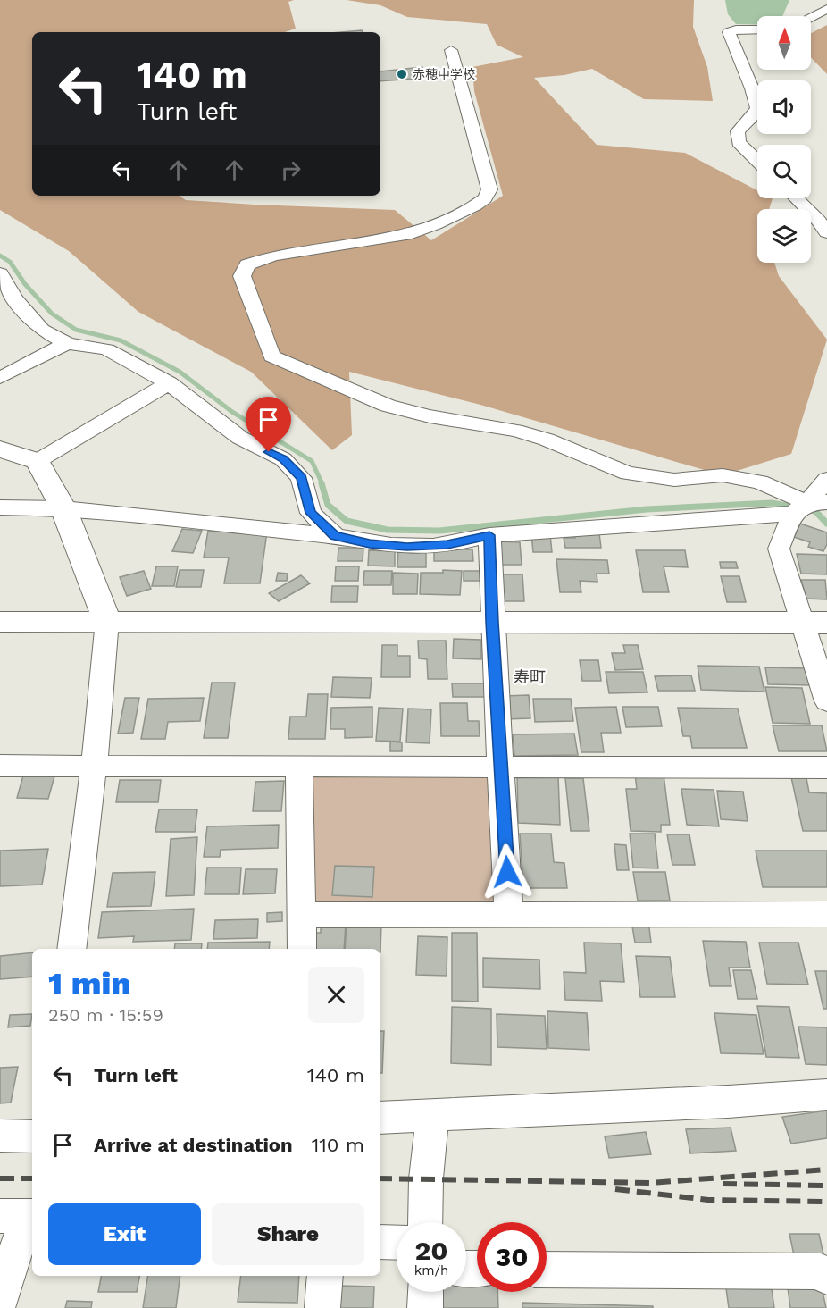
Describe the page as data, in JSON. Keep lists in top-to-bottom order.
{
  "districts": ["寿町"],
  "places": ["赤穂中学校"],
  "north": "top",
  "page": {
    "turn": ["140 m", "Turn left"],
    "heading": ["1 min", "250 m · 15:59"],
    "list": [
      {
        "name": "Turn left",
        "value": "140 m"
      },
      {
        "name": "Arrive at destination",
        "value": "110 m"
      }
    ],
    "buttons": ["Exit", "Share"],
    "speed": "20 km/h",
    "limit": "30"
  }
}
